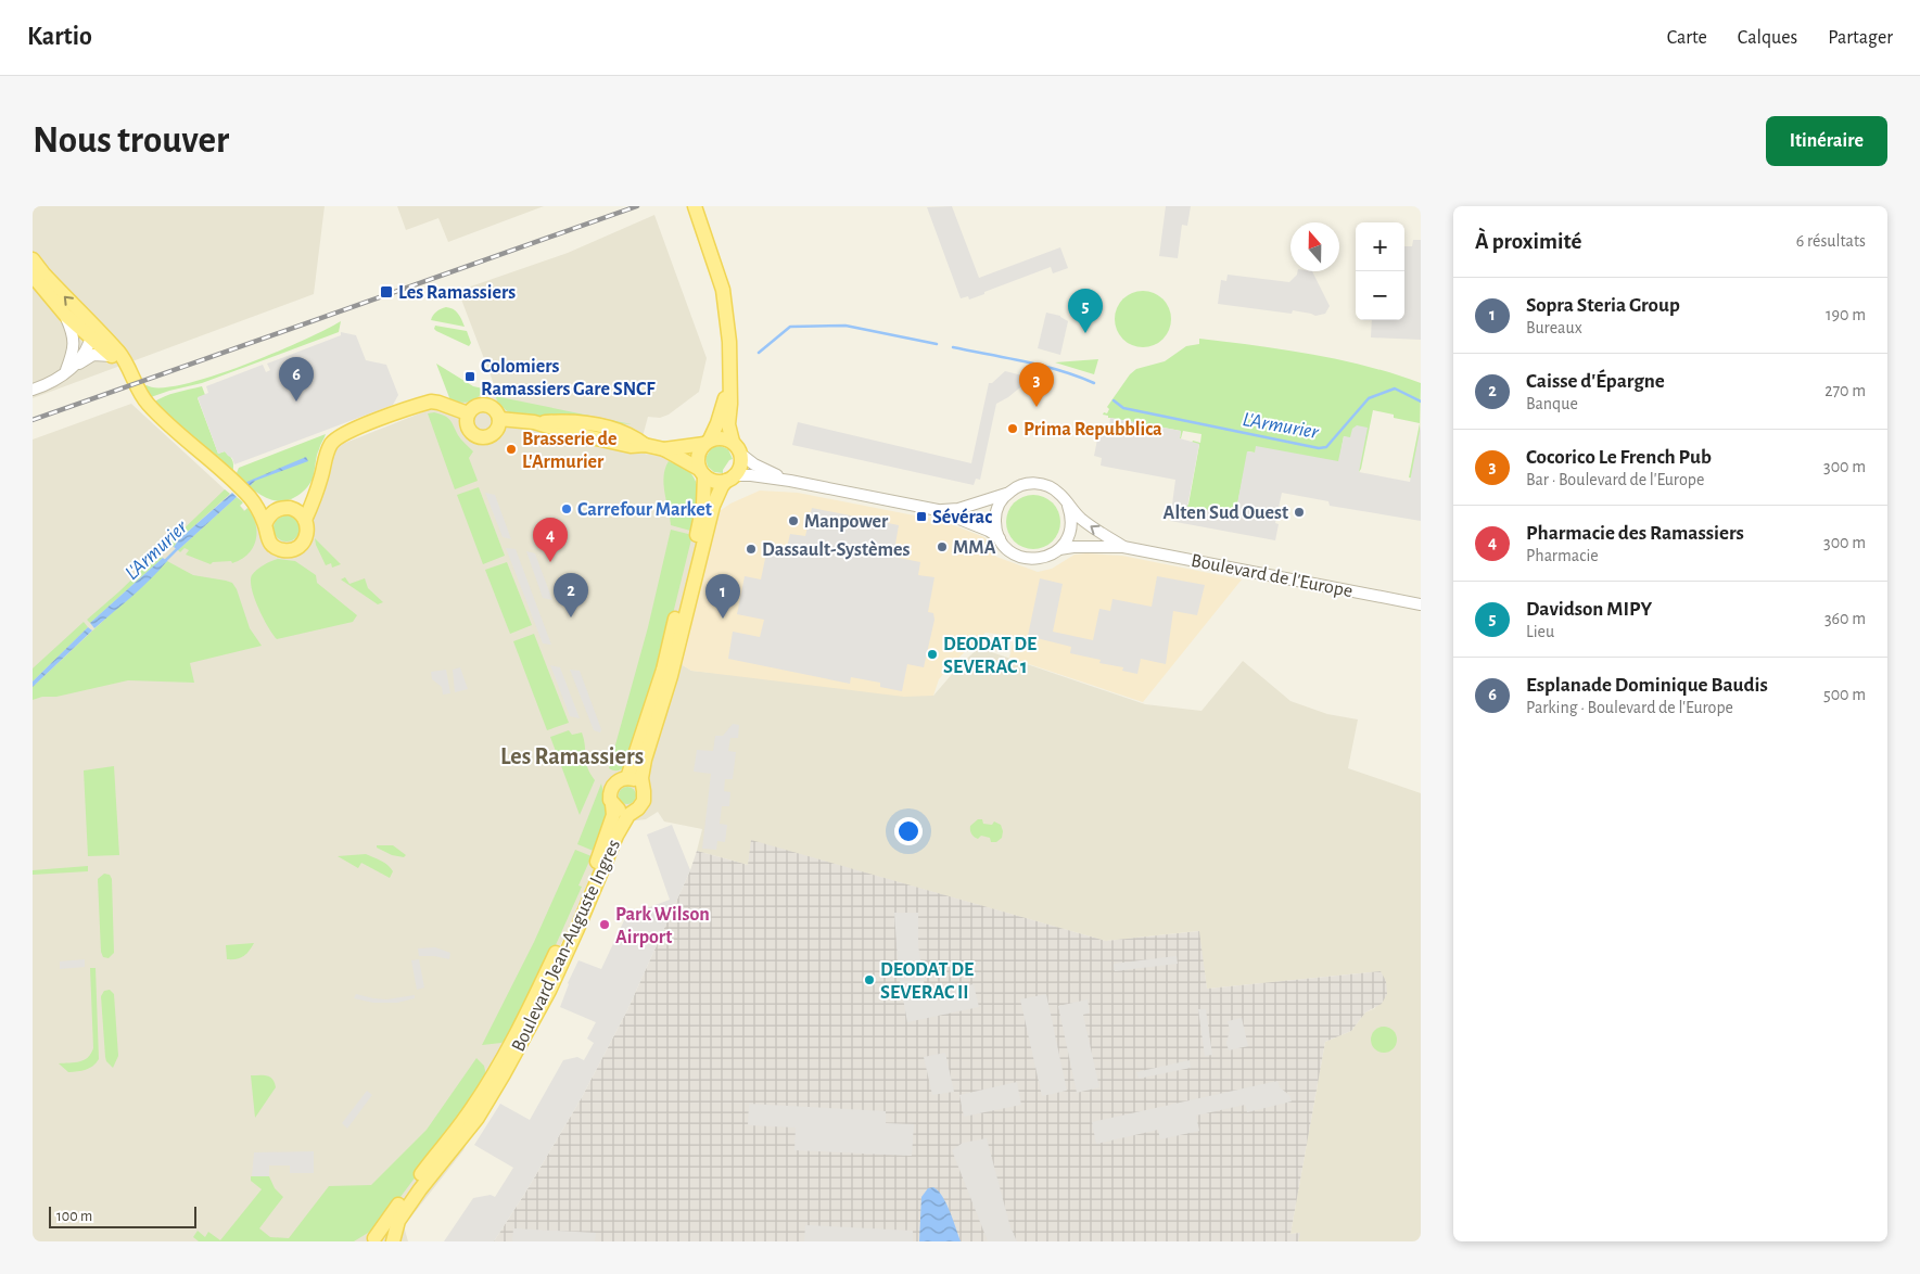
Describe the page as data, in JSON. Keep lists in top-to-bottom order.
{
  "streets": {
    "main road": ["Boulevard Jean-Auguste Ingres"],
    "street": ["Boulevard de l'Europe"]
  },
  "districts": ["Les Ramassiers"],
  "water": ["L'Armurier"],
  "places": {
    "transit": ["Les Ramassiers", "Colomiers Ramassiers Gare SNCF", "Sévérac"],
    "other": [
      "Prima Repubblica",
      "Brasserie de L'Armurier",
      "Carrefour Market",
      "Alten Sud Ouest",
      "Manpower",
      "MMA",
      "Dassault-Systèmes",
      "DEODAT DE SEVERAC 1",
      "Park Wilson Airport",
      "DEODAT DE SEVERAC II"
    ]
  },
  "scale_bar": "100 m",
  "north": "top",
  "page": {
    "header": "Kartio",
    "nav": ["Carte", "Calques", "Partager"],
    "buttons": "Itinéraire",
    "title": "Nous trouver",
    "heading": ["À proximité", "6 résultats"],
    "map_buttons": ["+", "−"],
    "list": [
      {
        "mark": "1",
        "name": "Sopra Steria Group",
        "note": "Bureaux",
        "value": "190 m"
      },
      {
        "mark": "2",
        "name": "Caisse d'Épargne",
        "note": "Banque",
        "value": "270 m"
      },
      {
        "mark": "3",
        "name": "Cocorico Le French Pub",
        "note": "Bar · Boulevard de l'Europe",
        "value": "300 m"
      },
      {
        "mark": "4",
        "name": "Pharmacie des Ramassiers",
        "note": "Pharmacie",
        "value": "300 m"
      },
      {
        "mark": "5",
        "name": "Davidson MIPY",
        "note": "Lieu",
        "value": "360 m"
      },
      {
        "mark": "6",
        "name": "Esplanade Dominique Baudis",
        "note": "Parking · Boulevard de l'Europe",
        "value": "500 m"
      }
    ],
    "pins": [
      "5",
      "6",
      "3",
      "4",
      "2",
      "1"
    ],
    "scale": "100 m"
  }
}
